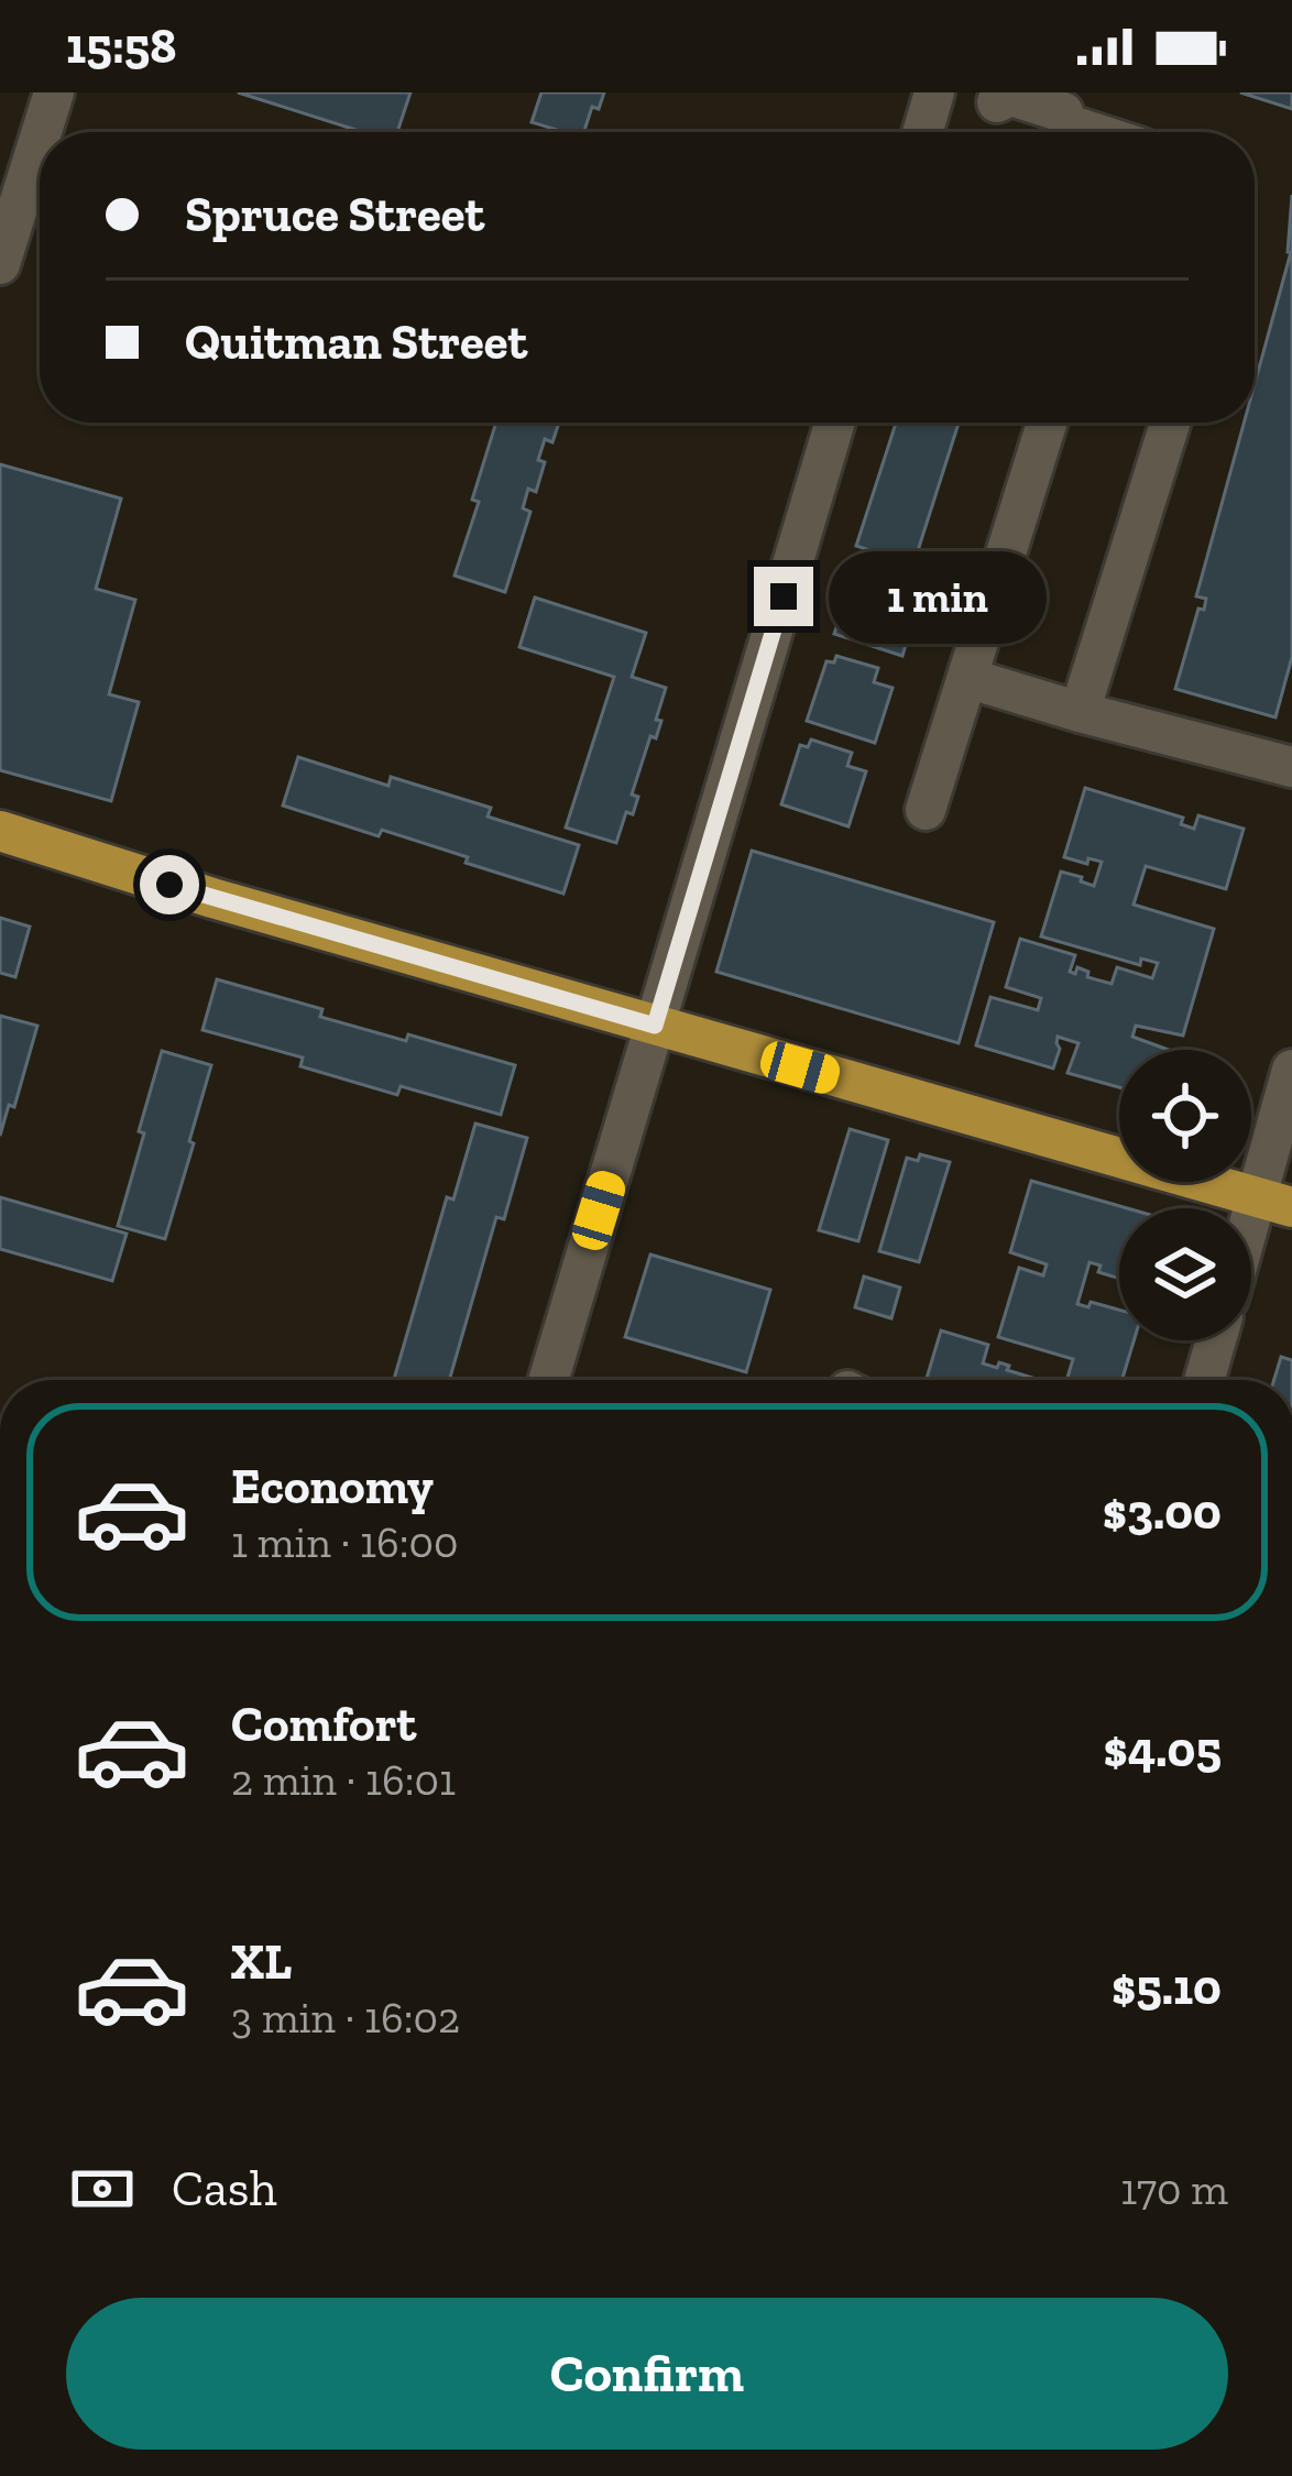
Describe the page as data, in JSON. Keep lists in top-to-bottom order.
{
  "page": {
    "status": "15:58",
    "banner": ["Spruce Street", "Quitman Street"],
    "bubble": "1 min",
    "list": [
      {
        "name": "Economy",
        "note": "1 min · 16:00",
        "value": "$3.00"
      },
      {
        "name": "Comfort",
        "note": "2 min · 16:01",
        "value": "$4.05"
      },
      {
        "name": "XL",
        "note": "3 min · 16:02",
        "value": "$5.10"
      }
    ],
    "pay": ["Cash", "170 m"],
    "buttons": "Confirm"
  }
}
